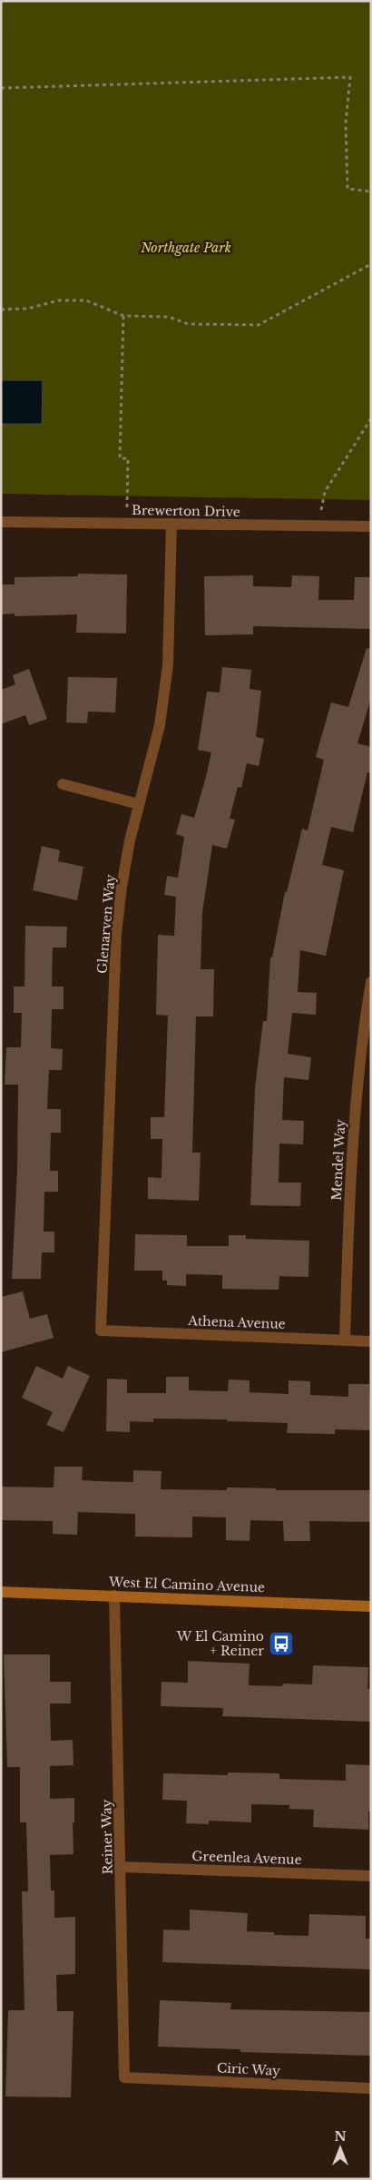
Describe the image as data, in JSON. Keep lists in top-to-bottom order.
{
  "streets": {
    "main road": ["West El Camino Avenue"],
    "street": [
      "Brewerton Drive",
      "Glenarven Way",
      "Mendel Way",
      "Athena Avenue",
      "Reiner Way",
      "Greenlea Avenue",
      "Ciric Way"
    ]
  },
  "crossings": [
    ["Brewerton Drive", "Glenarven Way"],
    ["Glenarven Way", "Athena Avenue"],
    ["Mendel Way", "Athena Avenue"],
    ["West El Camino Avenue", "Reiner Way"],
    ["Reiner Way", "Greenlea Avenue"],
    ["Reiner Way", "Ciric Way"]
  ],
  "parks": ["Northgate Park"],
  "places": {
    "bus stop": ["W El Camino + Reiner"]
  },
  "north": "top"
}
